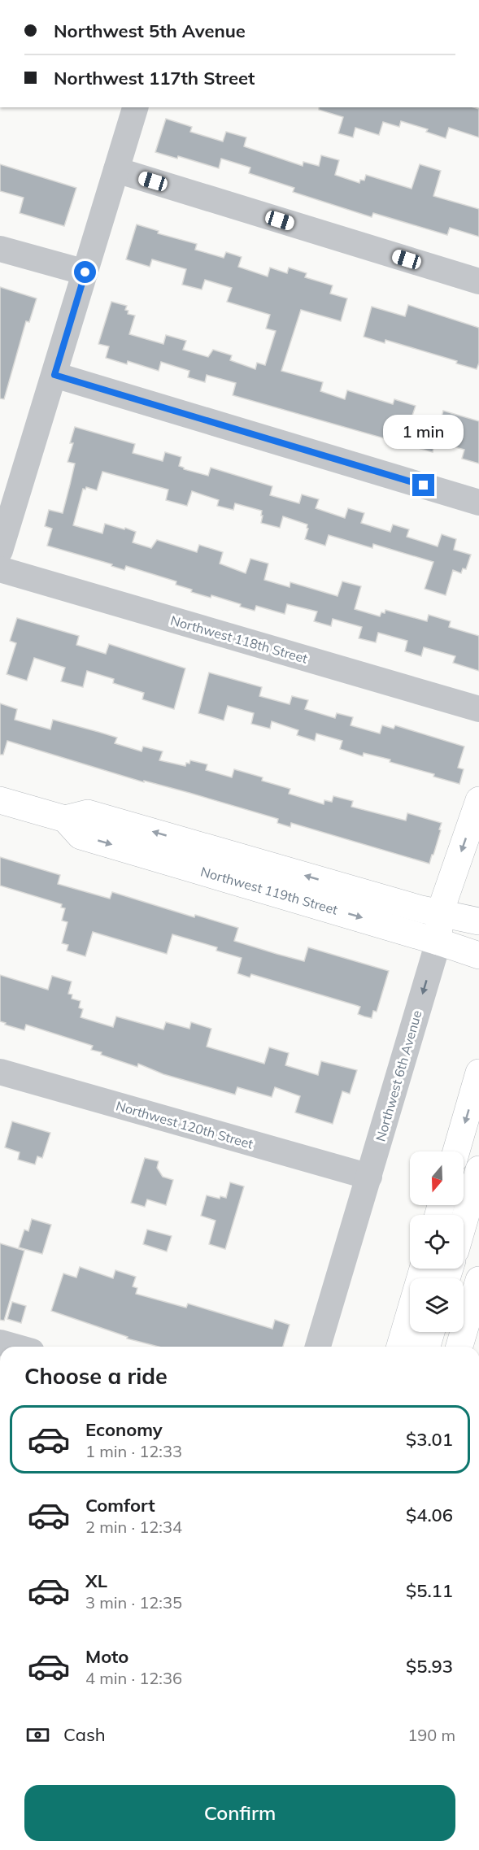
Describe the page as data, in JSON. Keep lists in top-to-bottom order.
{
  "streets": {
    "main road": ["Northwest 119th Street", "Northwest 6th Avenue"],
    "street": ["Northwest 118th Street", "Northwest 120th Street"]
  },
  "crossings": [
    ["Northwest 119th Street", "Northwest 6th Avenue"],
    ["Northwest 6th Avenue", "Northwest 120th Street"]
  ],
  "north": "bottom",
  "page": {
    "banner": ["Northwest 5th Avenue", "Northwest 117th Street"],
    "bubble": "1 min",
    "heading": "Choose a ride",
    "list": [
      {
        "name": "Economy",
        "note": "1 min · 12:33",
        "value": "$3.01"
      },
      {
        "name": "Comfort",
        "note": "2 min · 12:34",
        "value": "$4.06"
      },
      {
        "name": "XL",
        "note": "3 min · 12:35",
        "value": "$5.11"
      },
      {
        "name": "Moto",
        "note": "4 min · 12:36",
        "value": "$5.93"
      }
    ],
    "pay": ["Cash", "190 m"],
    "buttons": "Confirm"
  }
}
